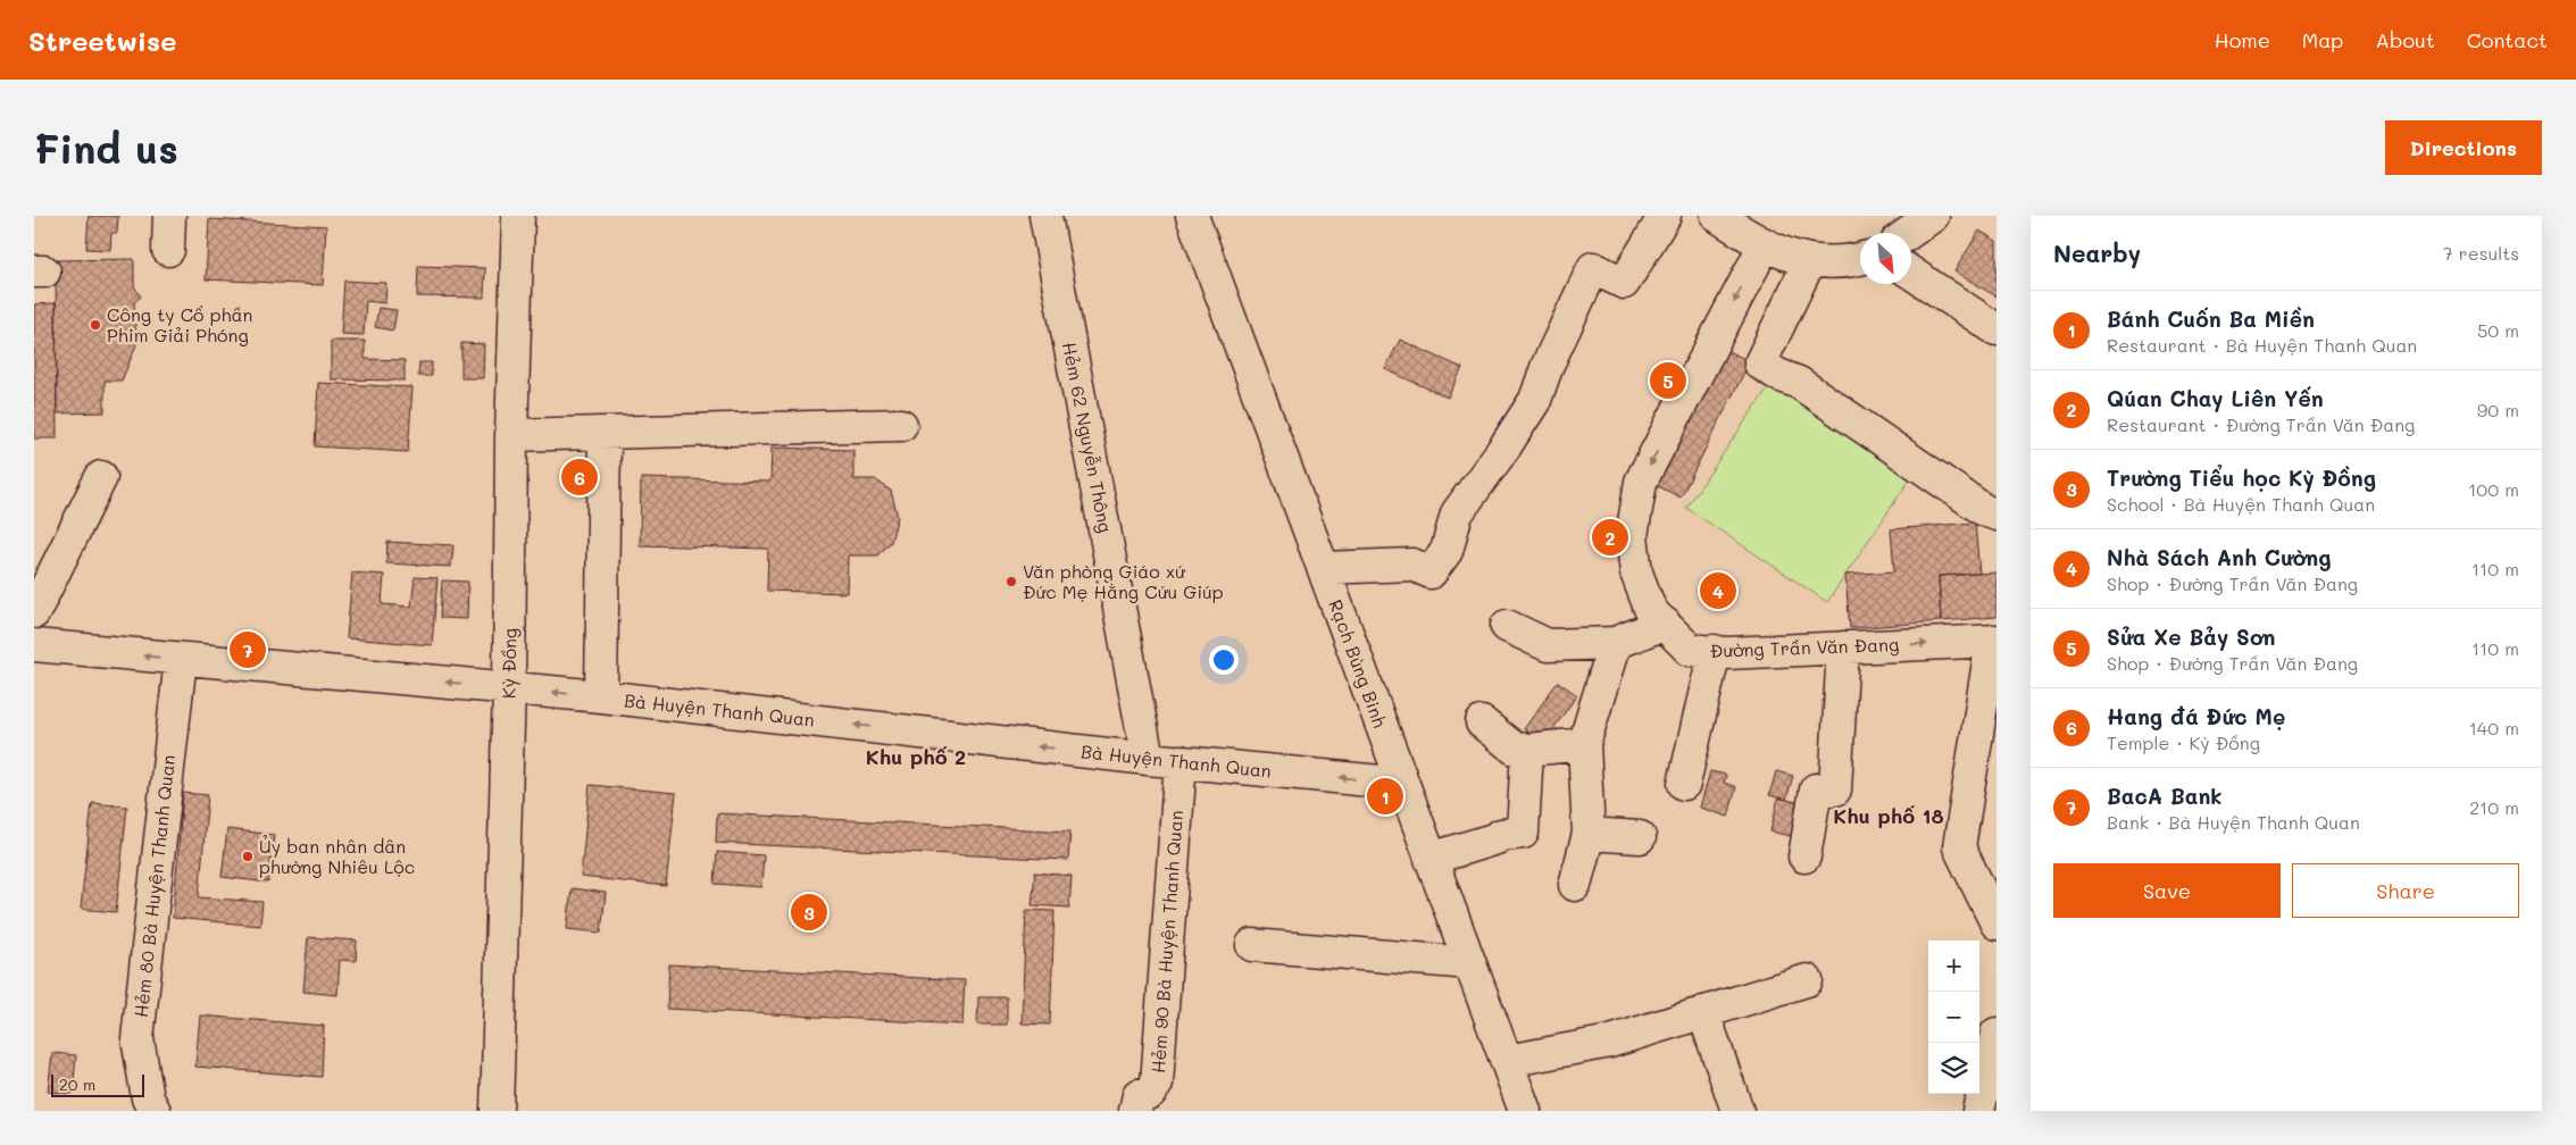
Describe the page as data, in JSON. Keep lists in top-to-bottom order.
{
  "streets": {
    "street": [
      "Hẻm 62 Nguyễn Thông",
      "Đường Trần Văn Đang",
      "Kỳ Ðồng",
      "Rạch Bùng Binh",
      "Bà Huyện Thanh Quan",
      "Hẻm 80 Bà Huyện Thanh Quan",
      "Hẻm 90 Bà Huyện Thanh Quan"
    ]
  },
  "crossings": [
    ["Hẻm 62 Nguyễn Thông", "Bà Huyện Thanh Quan"],
    ["Kỳ Ðồng", "Bà Huyện Thanh Quan"],
    ["Rạch Bùng Binh", "Bà Huyện Thanh Quan"],
    ["Bà Huyện Thanh Quan", "Hẻm 80 Bà Huyện Thanh Quan"],
    ["Bà Huyện Thanh Quan", "Hẻm 90 Bà Huyện Thanh Quan"]
  ],
  "one_way": ["Bà Huyện Thanh Quan"],
  "districts": ["Khu phố 2", "Khu phố 18"],
  "places": ["Công ty Cổ phần Phim Giải Phóng", "Văn phòng Giáo xứ Đức Mẹ Hằng Cứu Giúp", "Ủy ban nhân dân phường Nhiêu Lộc"],
  "scale_bar": "20 m",
  "north": "bottom right",
  "page": {
    "header": "Streetwise",
    "nav": [
      "Home",
      "Map",
      "About",
      "Contact"
    ],
    "buttons": [
      "Directions",
      ["Save", "Share"]
    ],
    "title": "Find us",
    "heading": ["Nearby", "7 results"],
    "list": [
      {
        "mark": "1",
        "name": "Bánh Cuốn Ba Miền",
        "note": "Restaurant · Bà Huyện Thanh Quan",
        "value": "50 m"
      },
      {
        "mark": "2",
        "name": "Qúan Chay Liên Yến",
        "note": "Restaurant · Đường Trần Văn Đang",
        "value": "90 m"
      },
      {
        "mark": "3",
        "name": "Trường Tiểu học Kỳ Đồng",
        "note": "School · Bà Huyện Thanh Quan",
        "value": "100 m"
      },
      {
        "mark": "4",
        "name": "Nhà Sách Anh Cường",
        "note": "Shop · Đường Trần Văn Đang",
        "value": "110 m"
      },
      {
        "mark": "5",
        "name": "Sửa Xe Bảy Sơn",
        "note": "Shop · Đường Trần Văn Đang",
        "value": "110 m"
      },
      {
        "mark": "6",
        "name": "Hang đá Đức Mẹ",
        "note": "Temple · Kỳ Ðồng",
        "value": "140 m"
      },
      {
        "mark": "7",
        "name": "BacA Bank",
        "note": "Bank · Bà Huyện Thanh Quan",
        "value": "210 m"
      }
    ],
    "pins": [
      "5",
      "6",
      "2",
      "4",
      "7",
      "1",
      "3"
    ],
    "map_buttons": ["+", "−"],
    "scale": "20 m"
  }
}
